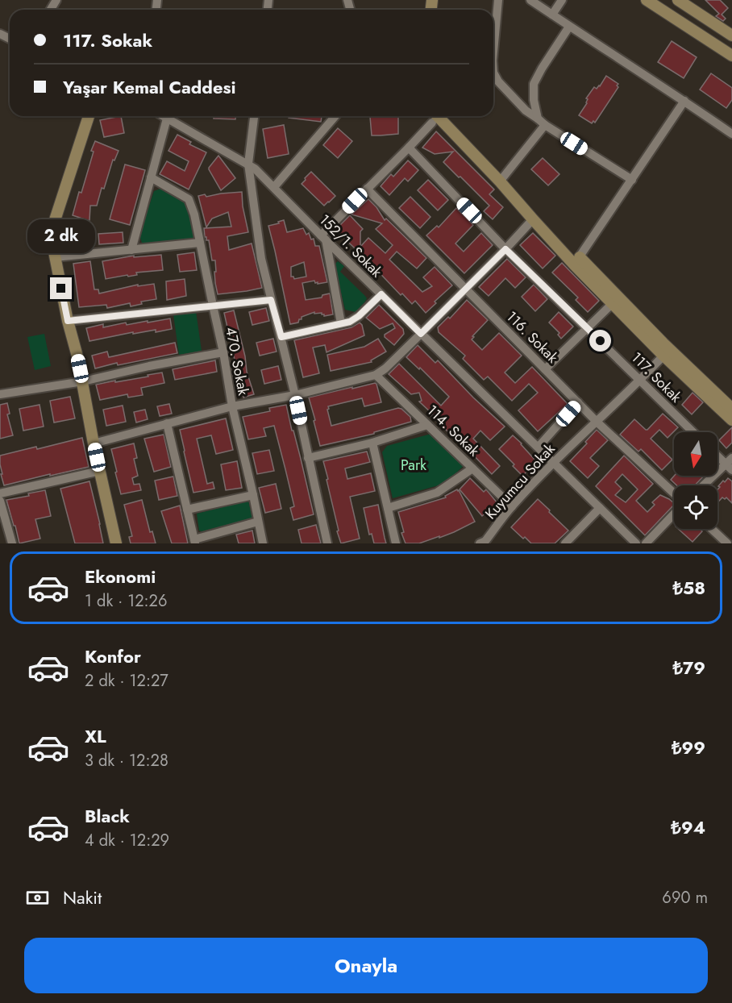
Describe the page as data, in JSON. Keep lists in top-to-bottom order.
{
  "streets": {
    "street": [
      "152/1. Sokak",
      "116. Sokak",
      "470. Sokak",
      "117. Sokak",
      "114. Sokak",
      "Kuyumcu Sokak"
    ]
  },
  "crossings": [
    ["152/1. Sokak", "Kuyumcu Sokak"],
    ["116. Sokak", "Kuyumcu Sokak"],
    ["117. Sokak", "Kuyumcu Sokak"],
    ["114. Sokak", "Kuyumcu Sokak"]
  ],
  "parks": ["Park"],
  "north": "bottom",
  "page": {
    "banner": ["117. Sokak", "Yaşar Kemal Caddesi"],
    "bubble": "2 dk",
    "list": [
      {
        "name": "Ekonomi",
        "note": "1 dk · 12:26",
        "value": "₺58"
      },
      {
        "name": "Konfor",
        "note": "2 dk · 12:27",
        "value": "₺79"
      },
      {
        "name": "XL",
        "note": "3 dk · 12:28",
        "value": "₺99"
      },
      {
        "name": "Black",
        "note": "4 dk · 12:29",
        "value": "₺94"
      }
    ],
    "pay": ["Nakit", "690 m"],
    "buttons": "Onayla"
  }
}
